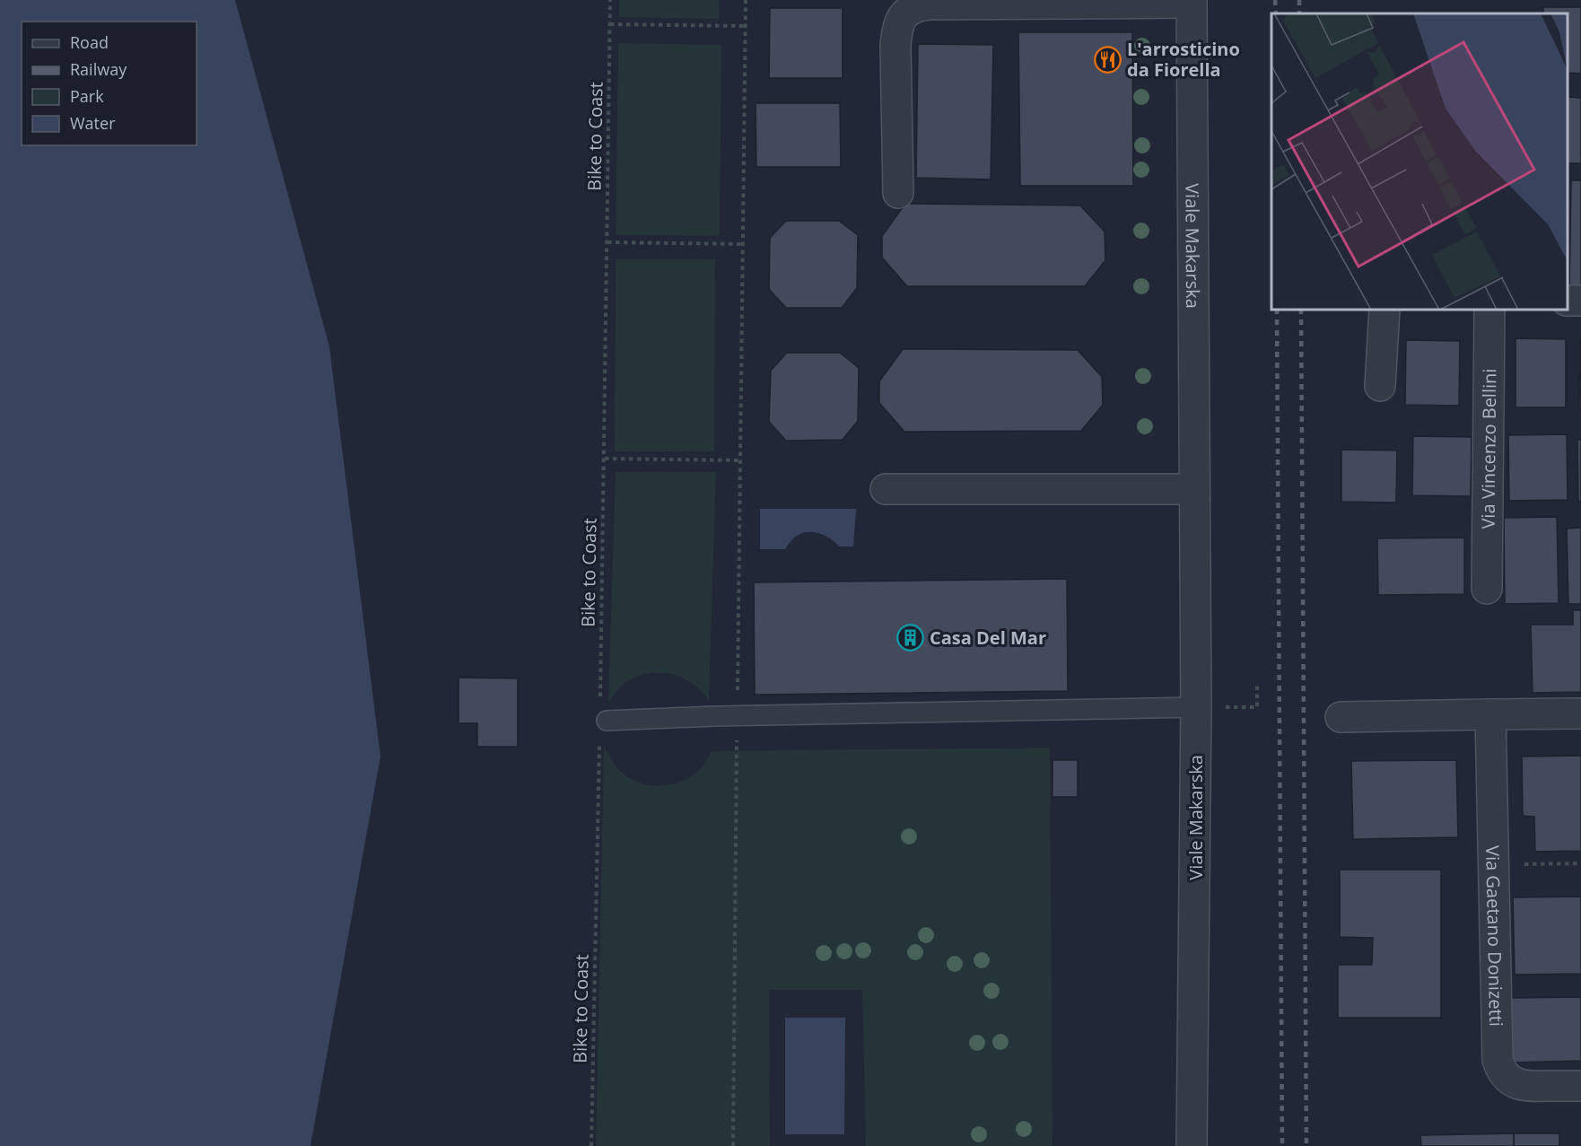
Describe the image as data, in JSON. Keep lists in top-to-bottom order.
{
  "streets": {
    "street": ["Viale Makarska", "Via Vincenzo Bellini", "Via Gaetano Donizetti"],
    "path": ["Bike to Coast"]
  },
  "places": {
    "restaurant": ["L'arrosticino da Fiorella"],
    "building": ["Casa Del Mar"]
  },
  "legend": [
    "Road",
    "Railway",
    "Park",
    "Water"
  ]
}
